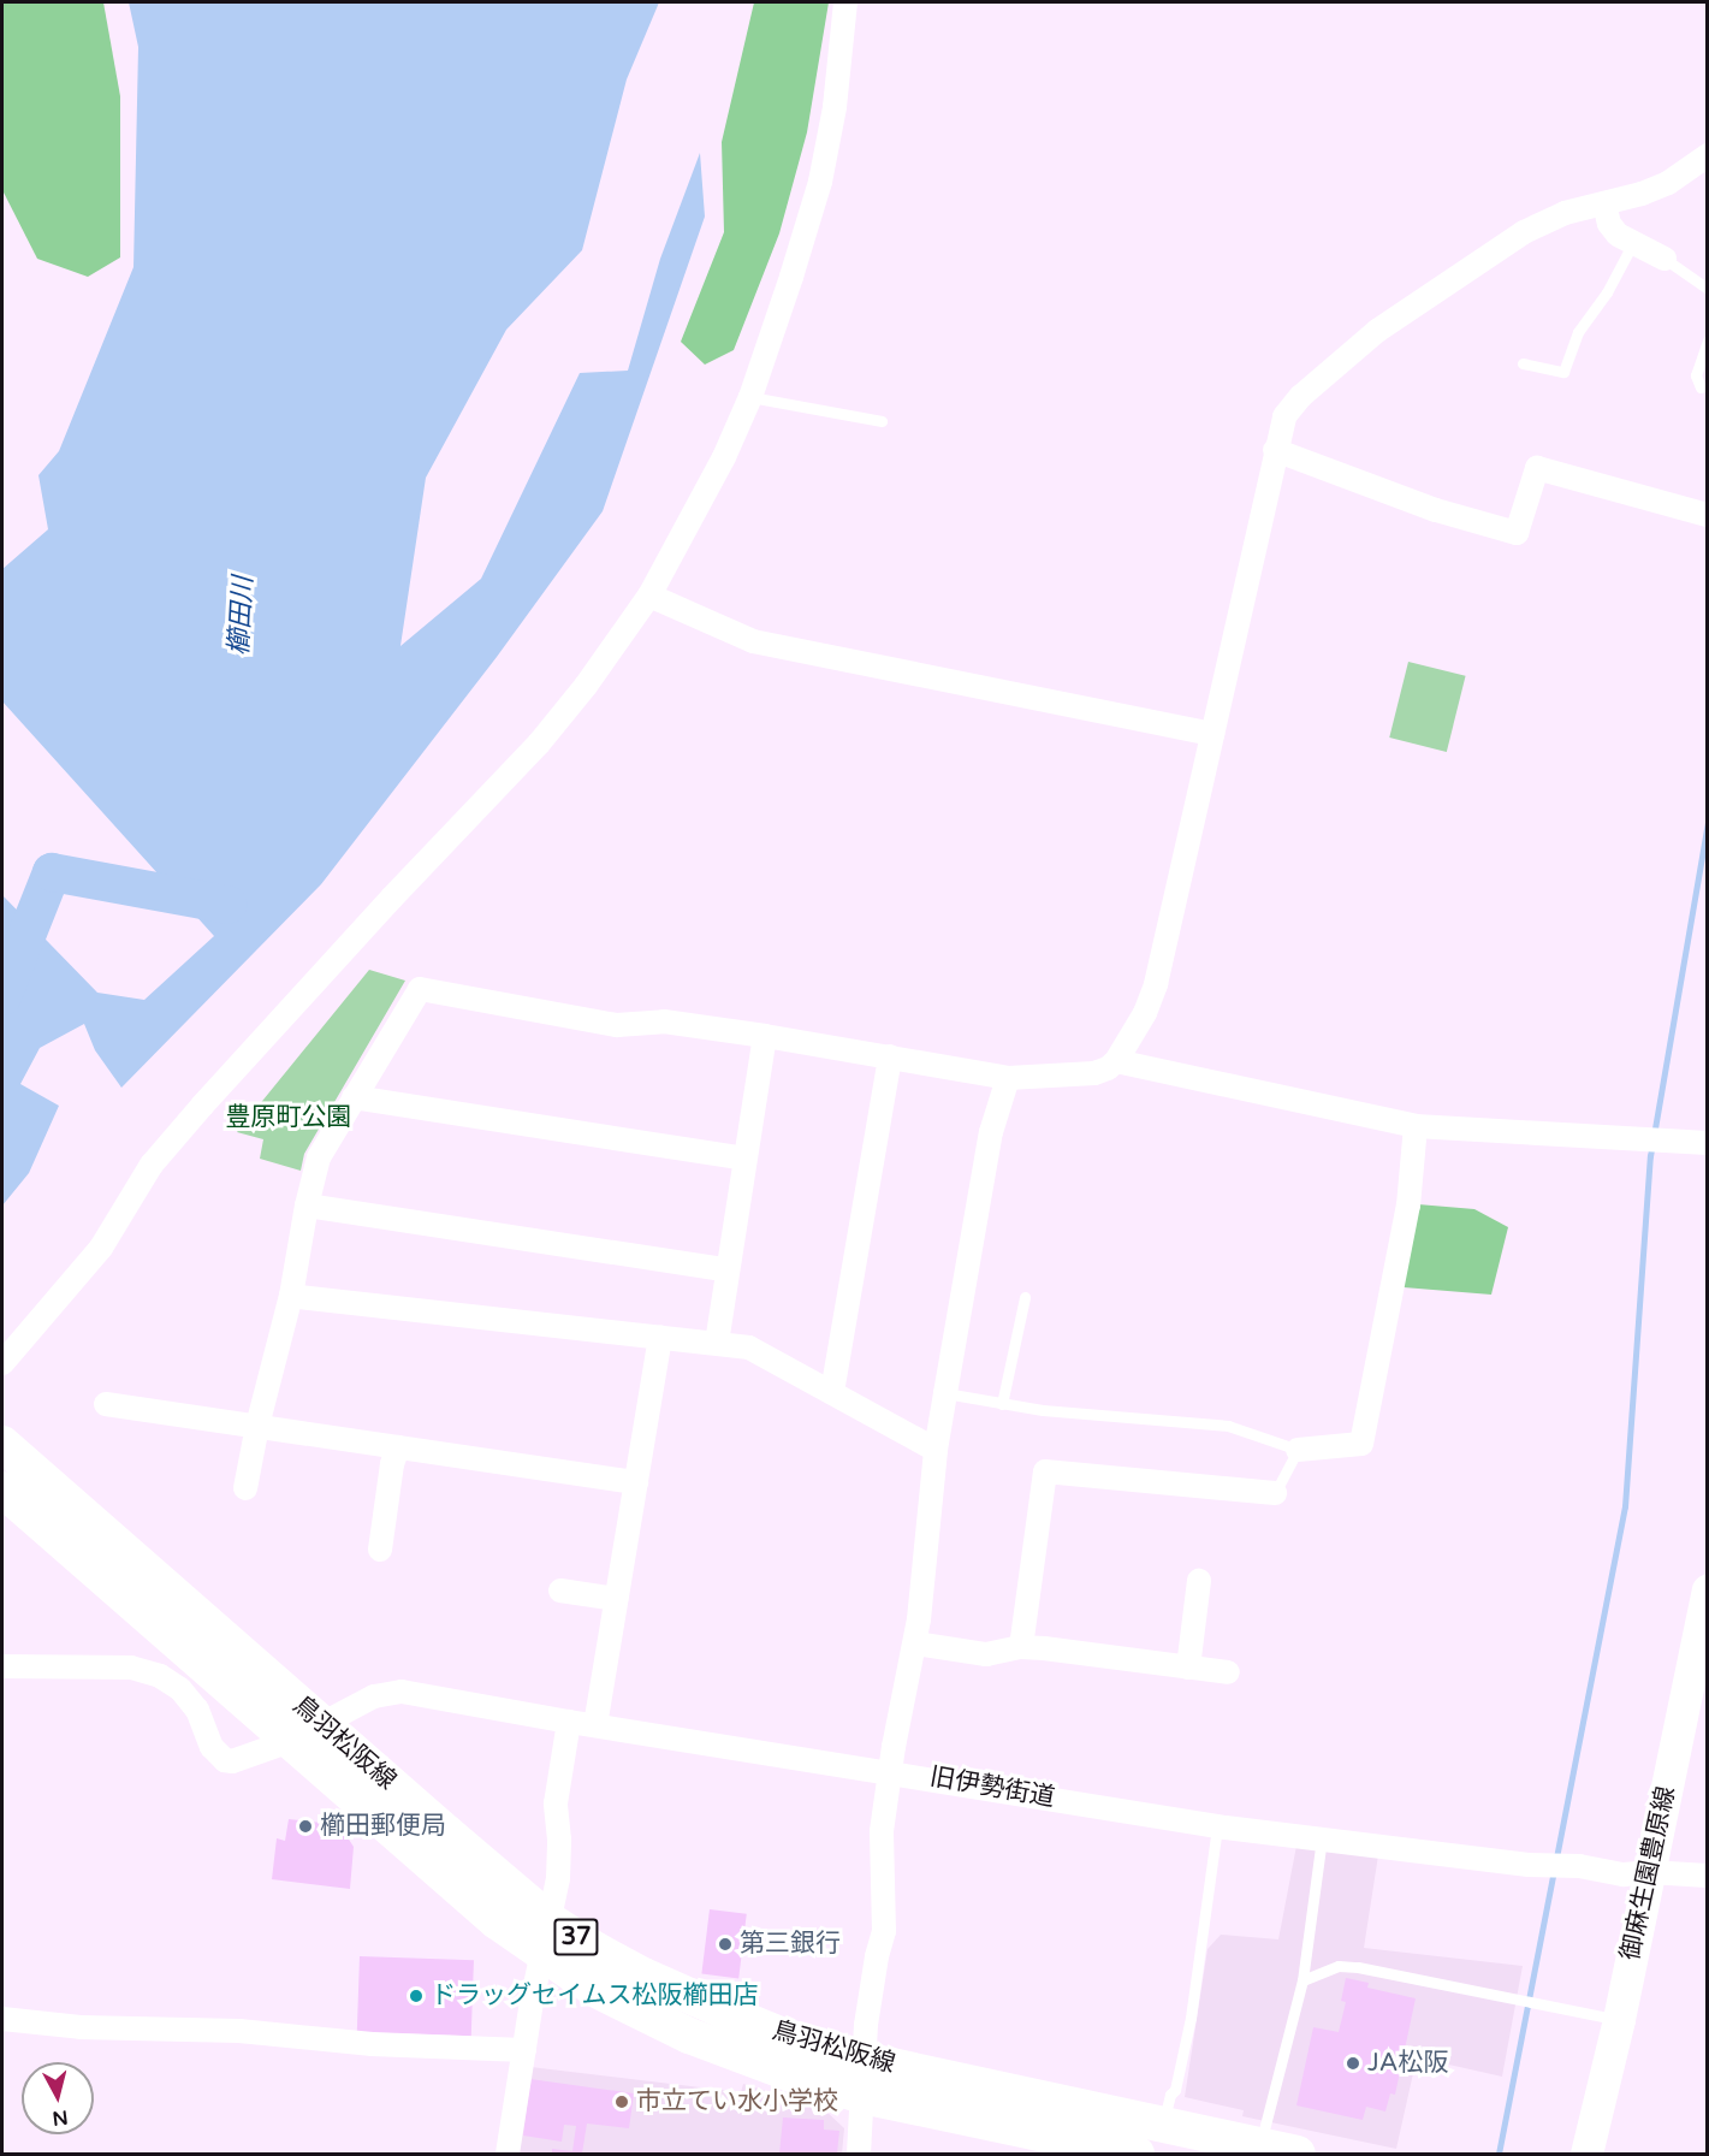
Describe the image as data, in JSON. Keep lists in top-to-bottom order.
{
  "streets": {
    "main road": ["鳥羽松阪線", "御麻生園豊原線", "37"],
    "street": ["旧伊勢街道"]
  },
  "crossings": [
    ["鳥羽松阪線", "旧伊勢街道"],
    ["旧伊勢街道", "御麻生園豊原線"]
  ],
  "water": ["櫛田川"],
  "parks": ["豊原町公園"],
  "places": [
    "櫛田郵便局",
    "第三銀行",
    "ドラッグセイムス松阪櫛田店",
    "JA松阪",
    "市立てい水小学校"
  ],
  "north": "bottom"
}
